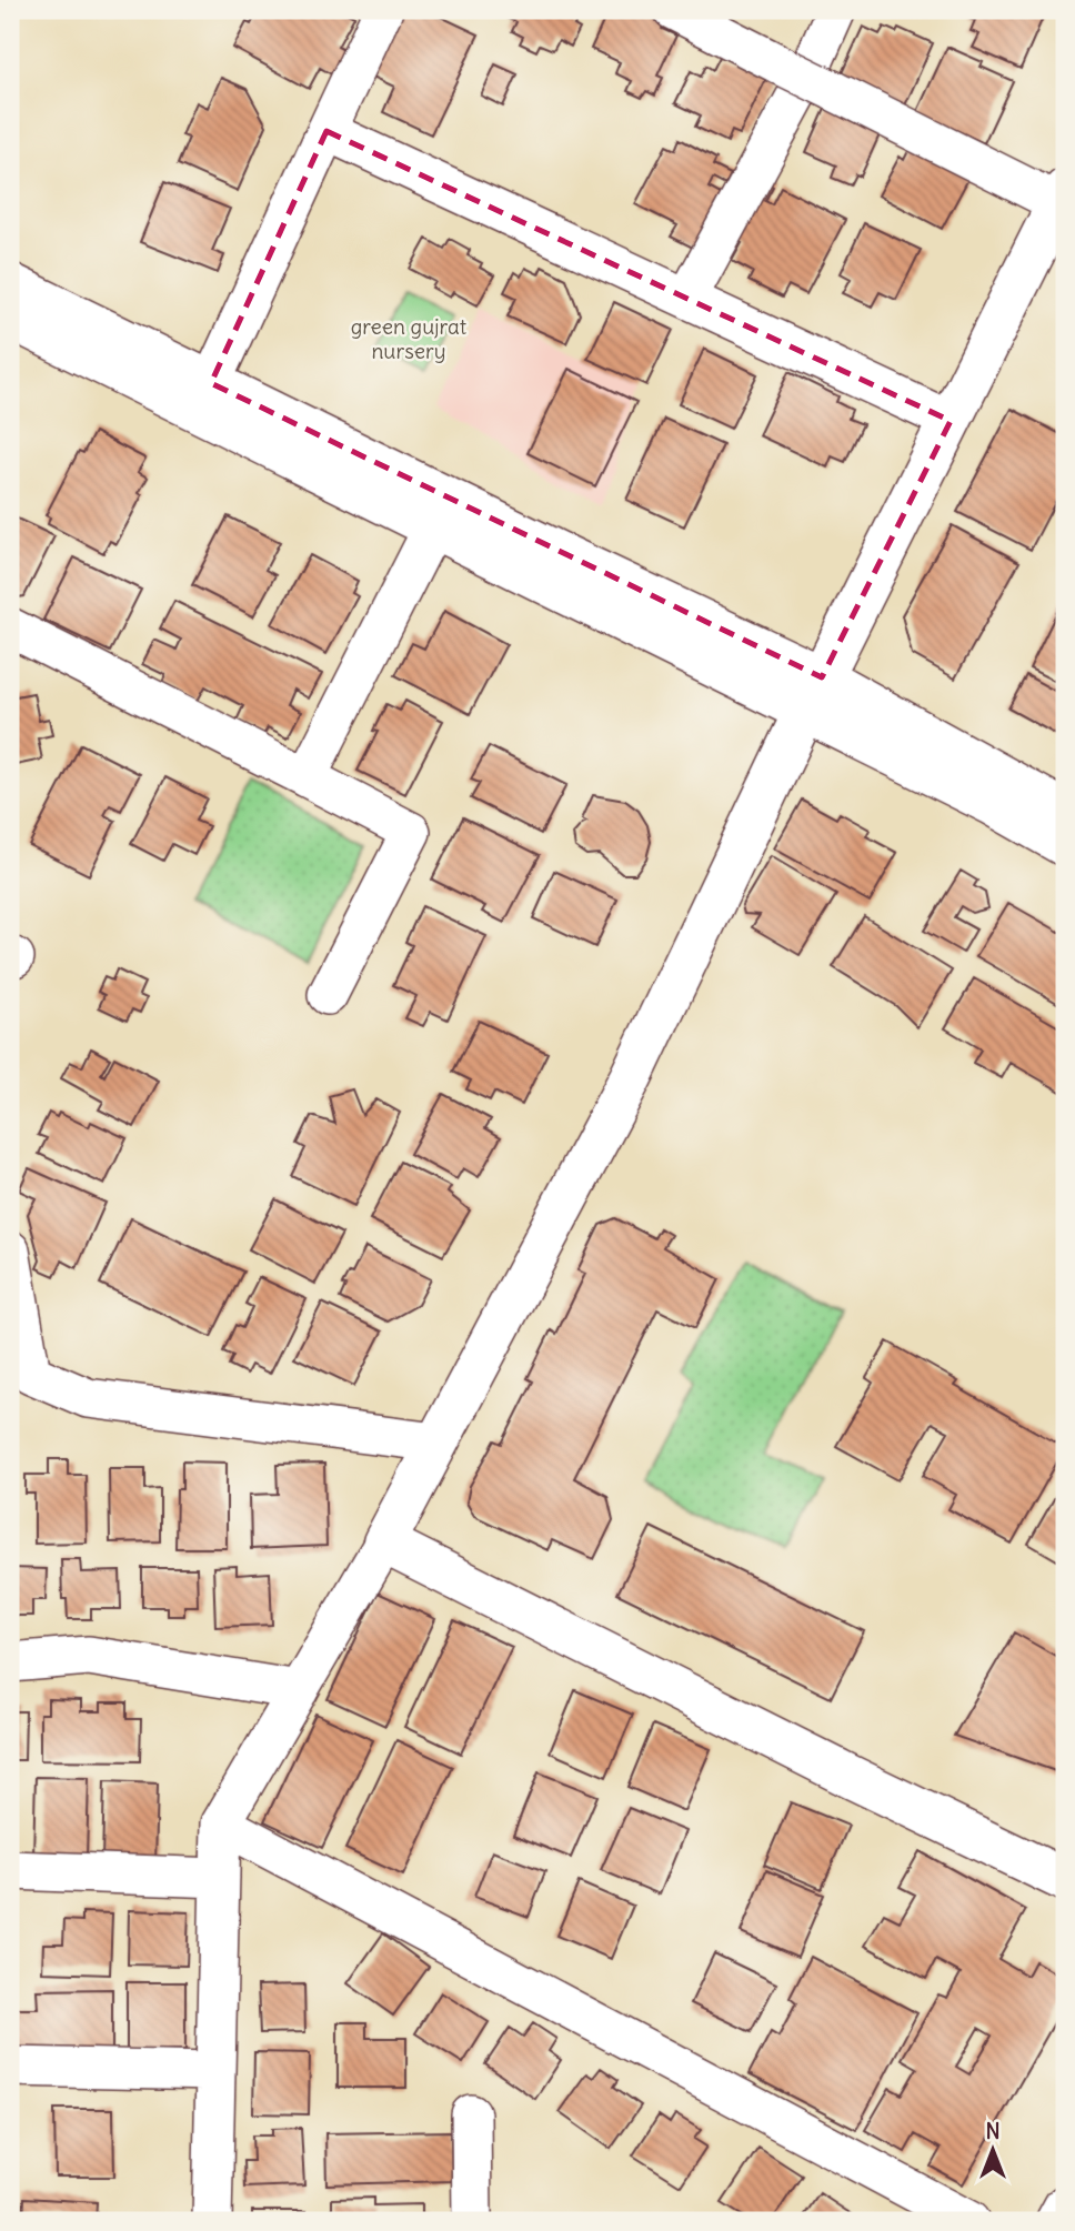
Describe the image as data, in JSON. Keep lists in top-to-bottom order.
{
  "parks": ["green gujrat nursery"],
  "north": "top"
}
